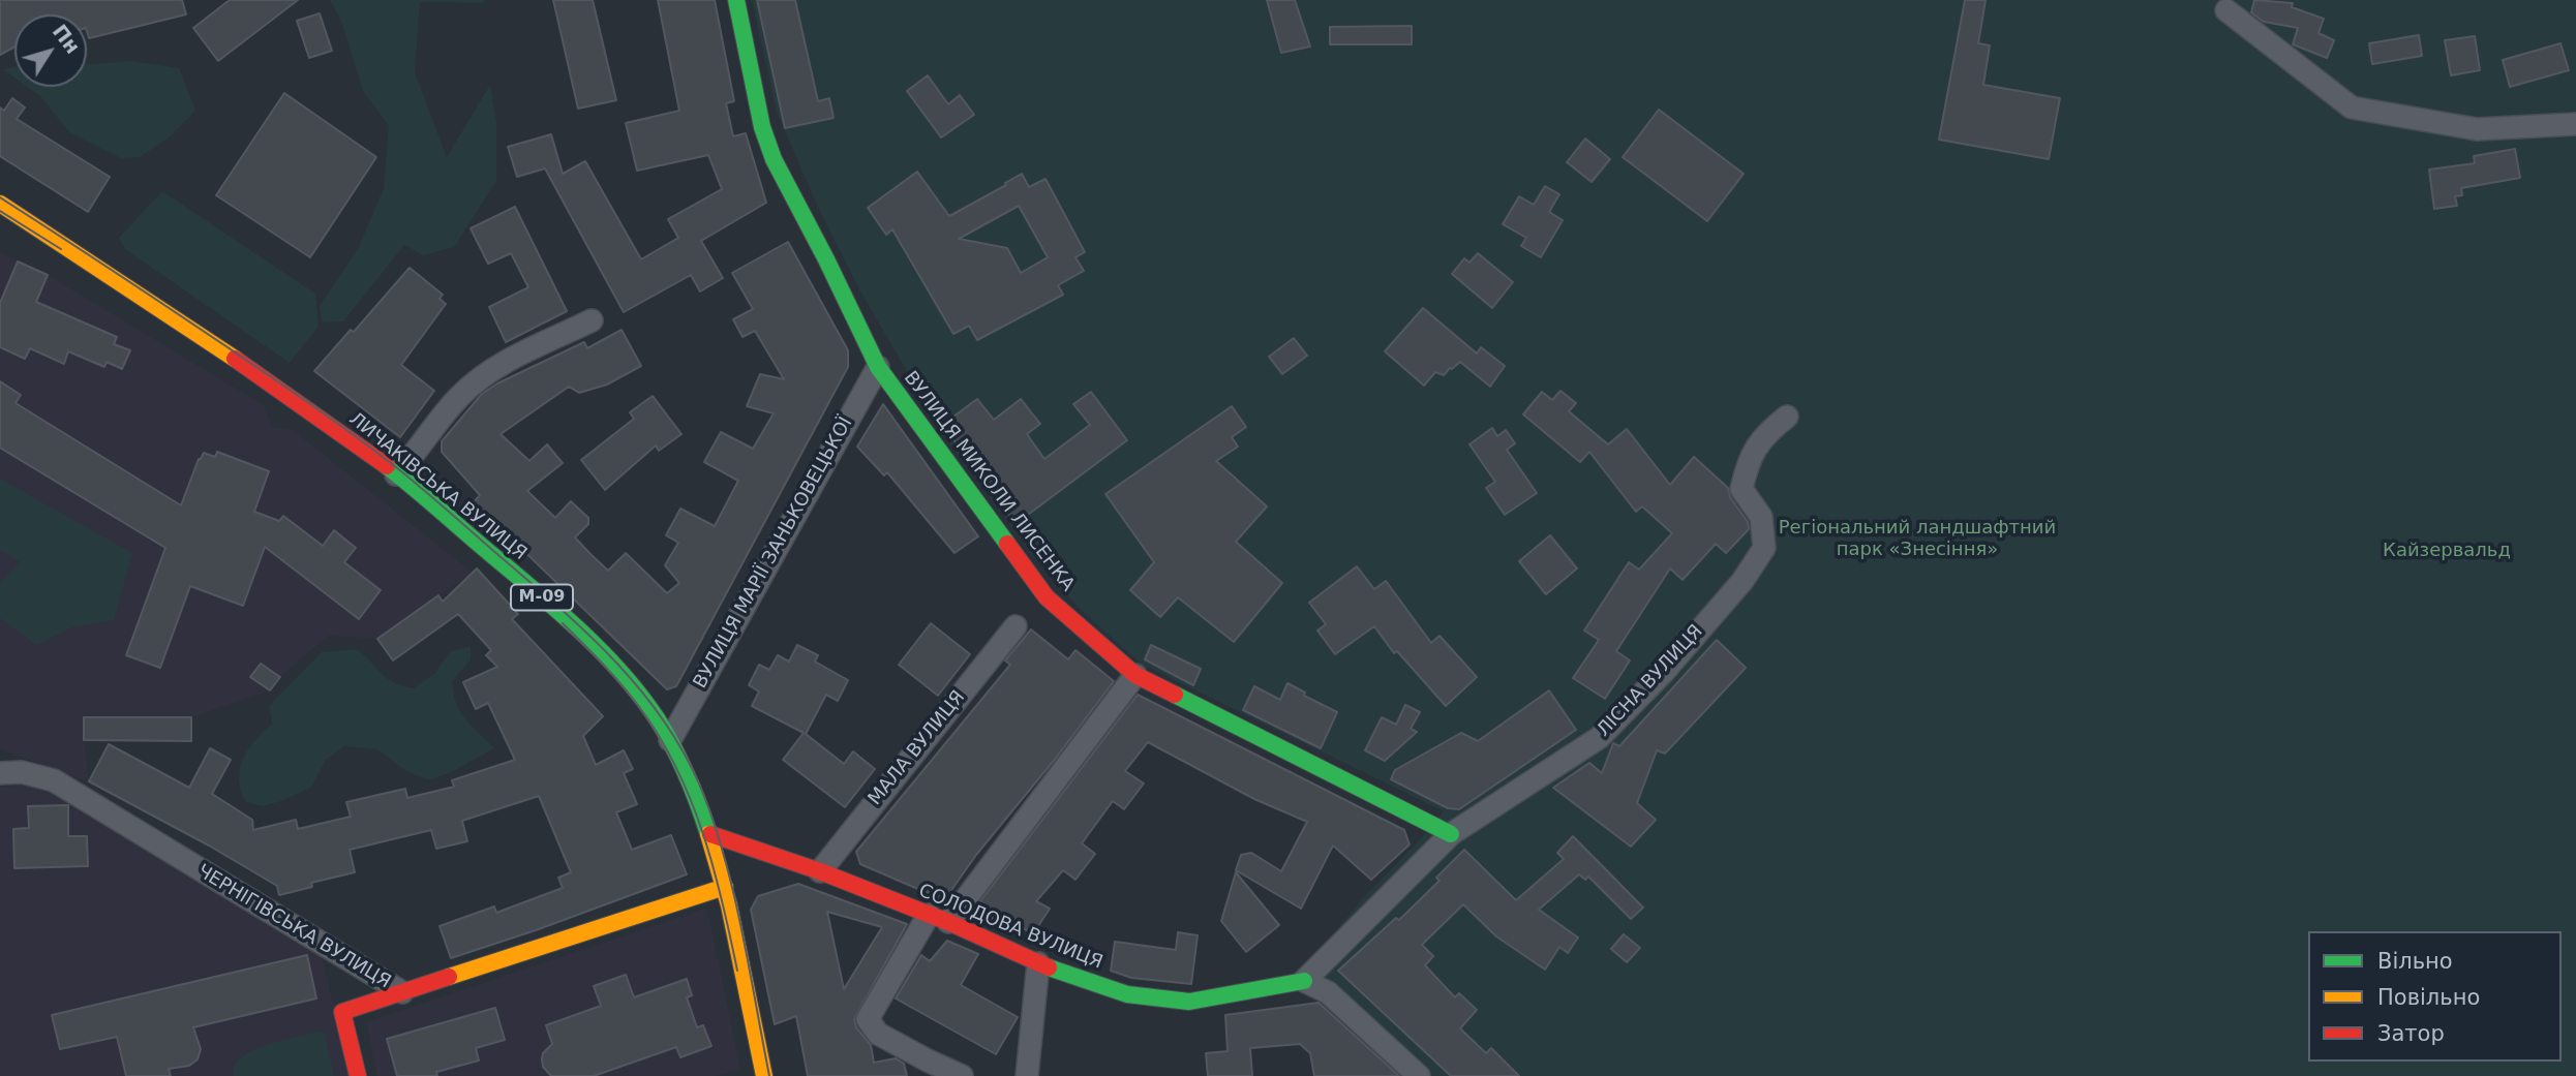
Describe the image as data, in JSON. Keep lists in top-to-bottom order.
{
  "streets": {
    "street": [
      "ВУЛИЦЯ МИКОЛИ ЛИСЕНКА",
      "ЛИЧАКІВСЬКА ВУЛИЦЯ",
      "ВУЛИЦЯ МАРІЇ ЗАНЬКОВЕЦЬКОЇ",
      "М-09",
      "ЛІСНА ВУЛИЦЯ",
      "МАЛА ВУЛИЦЯ",
      "ЧЕРНІГІВСЬКА ВУЛИЦЯ",
      "СОЛОДОВА ВУЛИЦЯ"
    ]
  },
  "crossings": [
    ["ВУЛИЦЯ МИКОЛИ ЛИСЕНКА", "ВУЛИЦЯ МАРІЇ ЗАНЬКОВЕЦЬКОЇ"],
    ["ВУЛИЦЯ МИКОЛИ ЛИСЕНКА", "ЛІСНА ВУЛИЦЯ"],
    ["ЛИЧАКІВСЬКА ВУЛИЦЯ", "ВУЛИЦЯ МАРІЇ ЗАНЬКОВЕЦЬКОЇ"],
    ["ЛИЧАКІВСЬКА ВУЛИЦЯ", "ЧЕРНІГІВСЬКА ВУЛИЦЯ"],
    ["ЛИЧАКІВСЬКА ВУЛИЦЯ", "СОЛОДОВА ВУЛИЦЯ"],
    ["ЛІСНА ВУЛИЦЯ", "СОЛОДОВА ВУЛИЦЯ"],
    ["МАЛА ВУЛИЦЯ", "СОЛОДОВА ВУЛИЦЯ"]
  ],
  "parks": ["Регіональний ландшафтний парк «Знесіння»", "Кайзервальд"],
  "legend": ["Вільно", "Повільно", "Затор"],
  "north": "top right"
}
